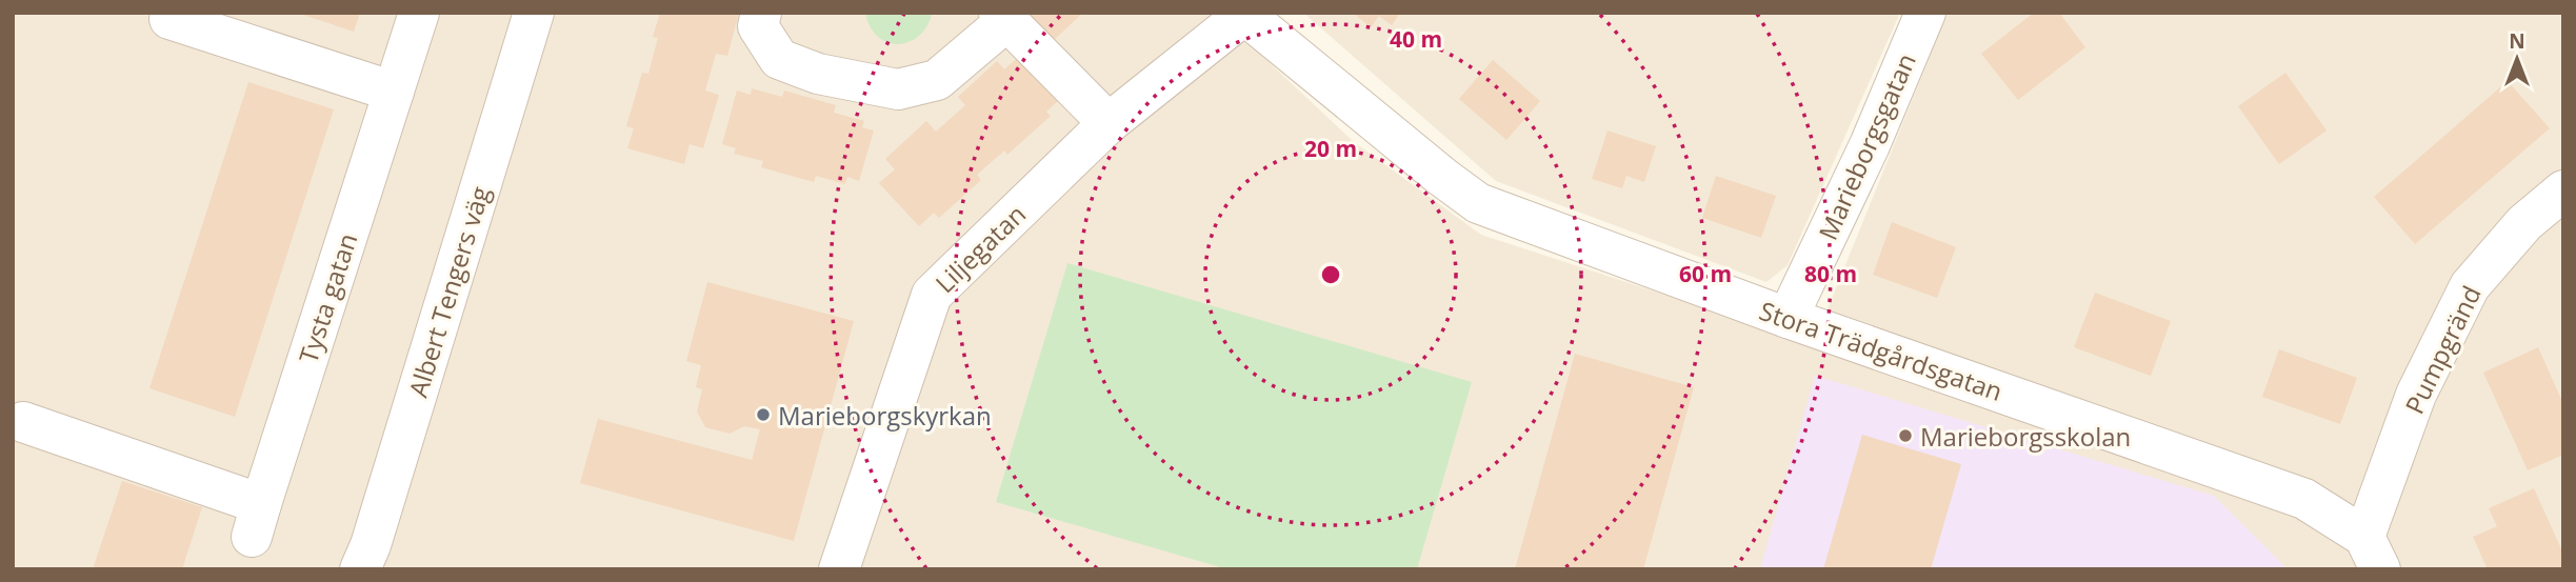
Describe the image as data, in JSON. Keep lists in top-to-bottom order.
{
  "streets": {
    "street": [
      "Marieborgsgatan",
      "Liljegatan",
      "Albert Tengers väg",
      "Tysta gatan",
      "Pumpgränd",
      "Stora Trädgårdsgatan"
    ]
  },
  "crossings": [
    ["Marieborgsgatan", "Stora Trädgårdsgatan"],
    ["Liljegatan", "Stora Trädgårdsgatan"],
    ["Pumpgränd", "Stora Trädgårdsgatan"]
  ],
  "places": ["Marieborgskyrkan", "Marieborgsskolan"],
  "north": "top",
  "rings": [
    "40 m",
    "20 m",
    "60 m",
    "80 m"
  ]
}
